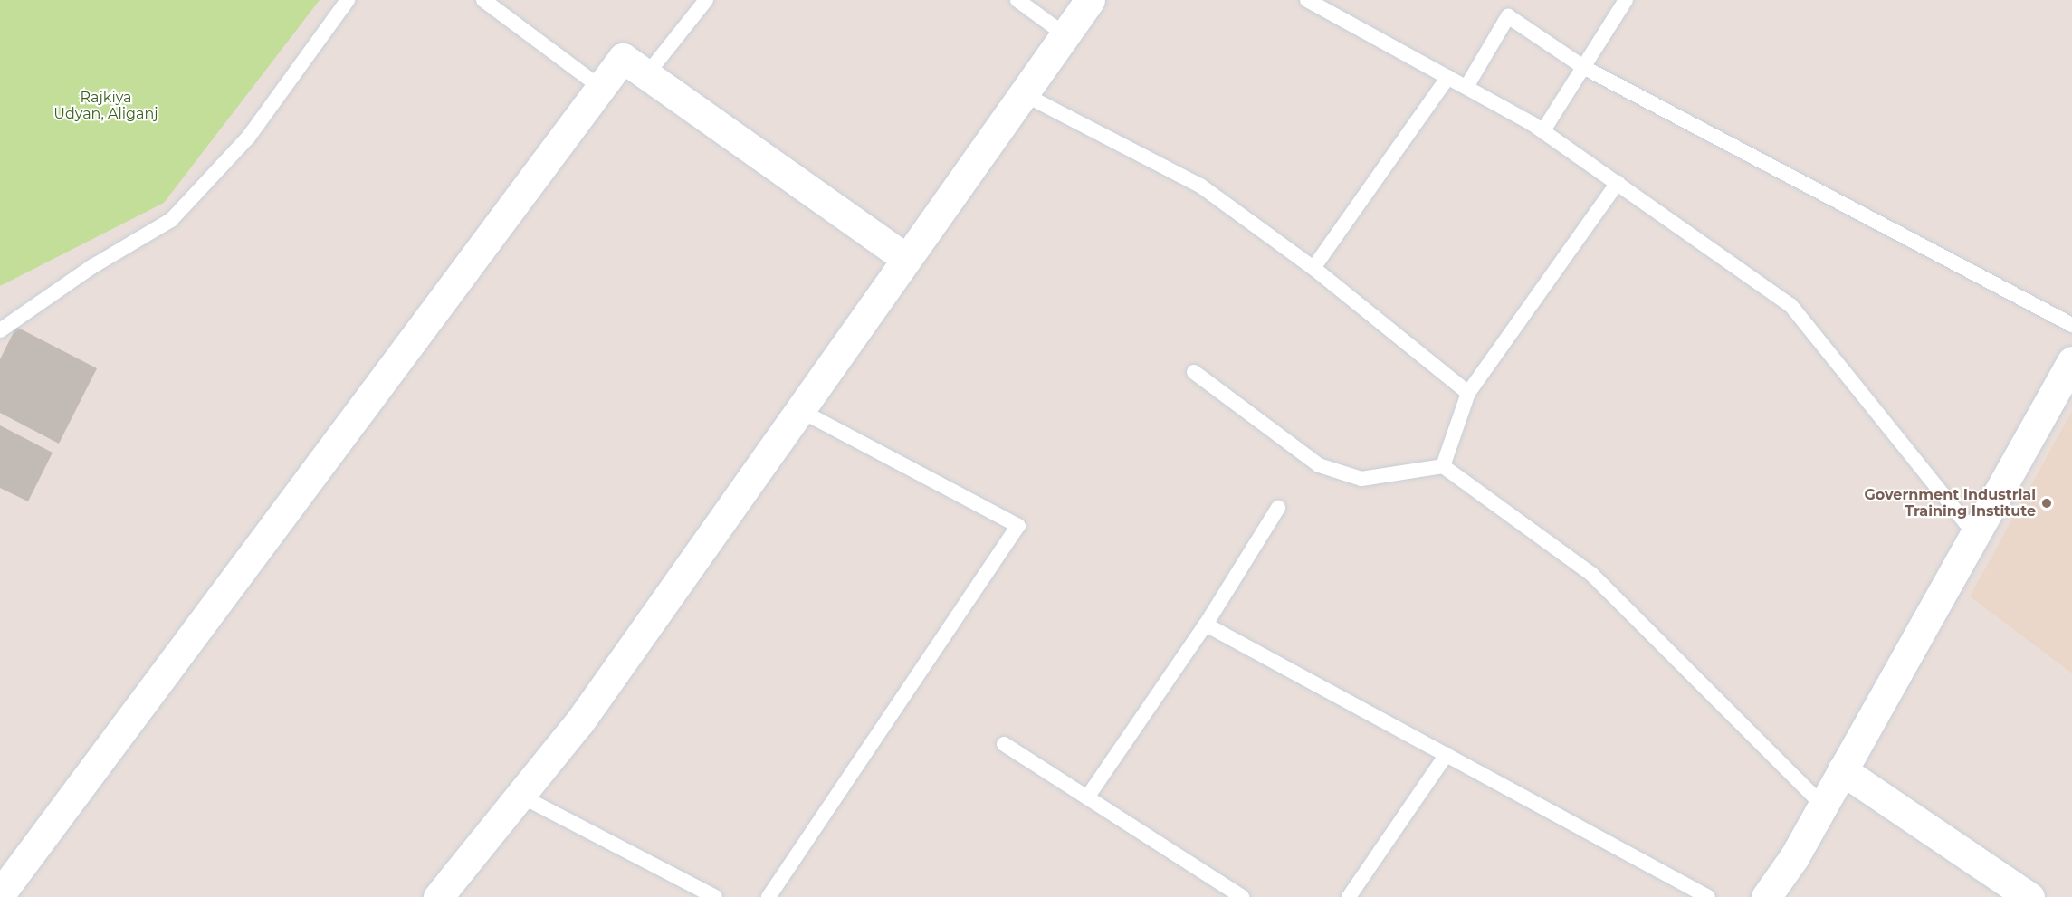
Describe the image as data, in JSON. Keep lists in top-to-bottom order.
{
  "parks": ["Rajkiya Udyan, Aliganj"],
  "places": ["Government Industrial Training Institute"]
}
